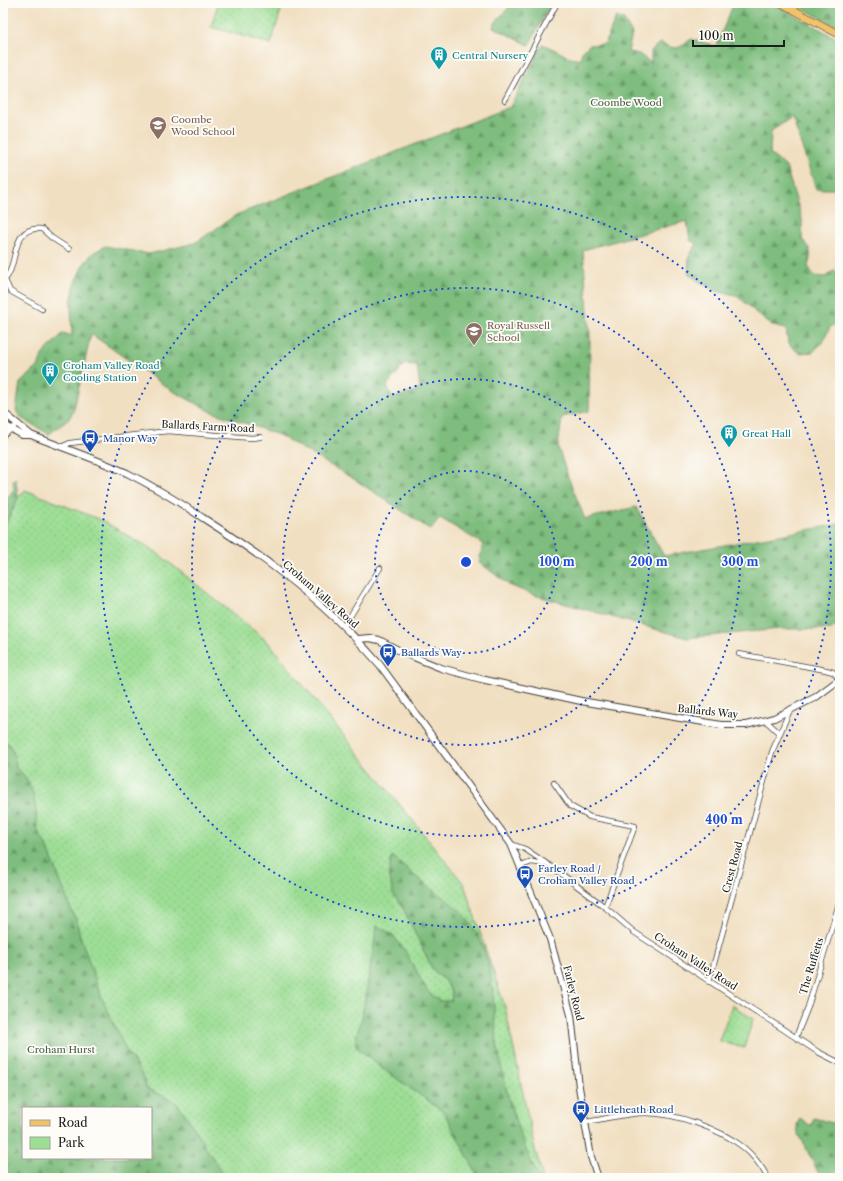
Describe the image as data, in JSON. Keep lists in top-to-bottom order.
{
  "streets": {
    "street": [
      "Ballards Farm Road",
      "Croham Valley Road",
      "Ballards Way",
      "Crest Road",
      "The Ruffetts",
      "Farley Road"
    ]
  },
  "crossings": [
    ["Ballards Farm Road", "Croham Valley Road"],
    ["Croham Valley Road", "Ballards Way"],
    ["Croham Valley Road", "Crest Road"],
    ["Croham Valley Road", "The Ruffetts"],
    ["Croham Valley Road", "Farley Road"],
    ["Ballards Way", "Crest Road"]
  ],
  "parks": ["Coombe Wood", "Croham Hurst"],
  "places": {
    "building": ["Central Nursery", "Croham Valley Road Cooling Station", "Great Hall"],
    "school or university": ["Coombe Wood School", "Royal Russell School"],
    "bus stop": [
      "Manor Way",
      "Ballards Way",
      "Farley Road / Croham Valley Road",
      "Littleheath Road"
    ]
  },
  "legend": ["Road", "Park"],
  "scale_bar": "100 m",
  "rings": [
    "100 m",
    "200 m",
    "300 m",
    "400 m"
  ]
}
